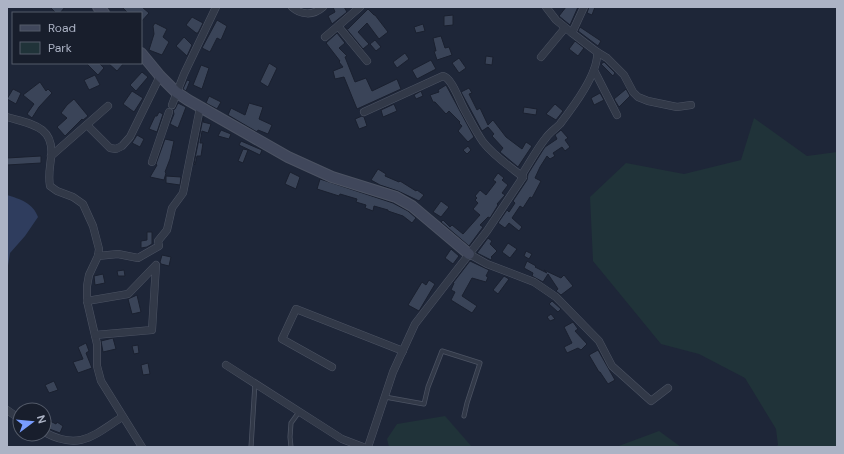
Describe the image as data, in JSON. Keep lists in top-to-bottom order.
{
  "legend": ["Road", "Park"],
  "north": "right"
}
